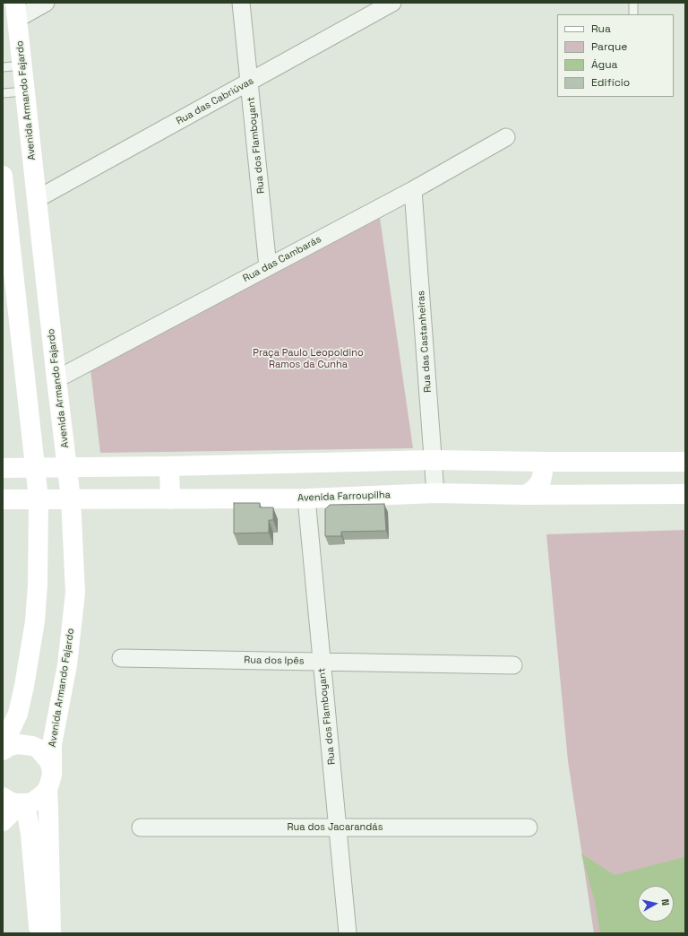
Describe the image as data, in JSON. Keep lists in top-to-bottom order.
{
  "streets": {
    "main road": ["Avenida Armando Fajardo", "Avenida Farroupilha"],
    "street": [
      "Rua das Cabriúvas",
      "Rua dos Flamboyant",
      "Rua das Cambarás",
      "Rua das Castanheiras",
      "Rua dos Ipês",
      "Rua dos Jacarandás"
    ]
  },
  "crossings": [
    ["Avenida Armando Fajardo", "Rua das Cabriúvas"],
    ["Avenida Armando Fajardo", "Rua das Cambarás"],
    ["Avenida Armando Fajardo", "Avenida Farroupilha"],
    ["Rua das Cabriúvas", "Rua dos Flamboyant"],
    ["Rua dos Flamboyant", "Rua das Cambarás"],
    ["Rua dos Flamboyant", "Avenida Farroupilha"],
    ["Rua dos Flamboyant", "Rua dos Ipês"],
    ["Rua dos Flamboyant", "Rua dos Jacarandás"],
    ["Rua das Cambarás", "Rua das Castanheiras"],
    ["Rua das Castanheiras", "Avenida Farroupilha"]
  ],
  "parks": ["Praça Paulo Leopoldino Ramos da Cunha"],
  "legend": [
    "Rua",
    "Parque",
    "Água",
    "Edifício"
  ],
  "north": "right"
}
